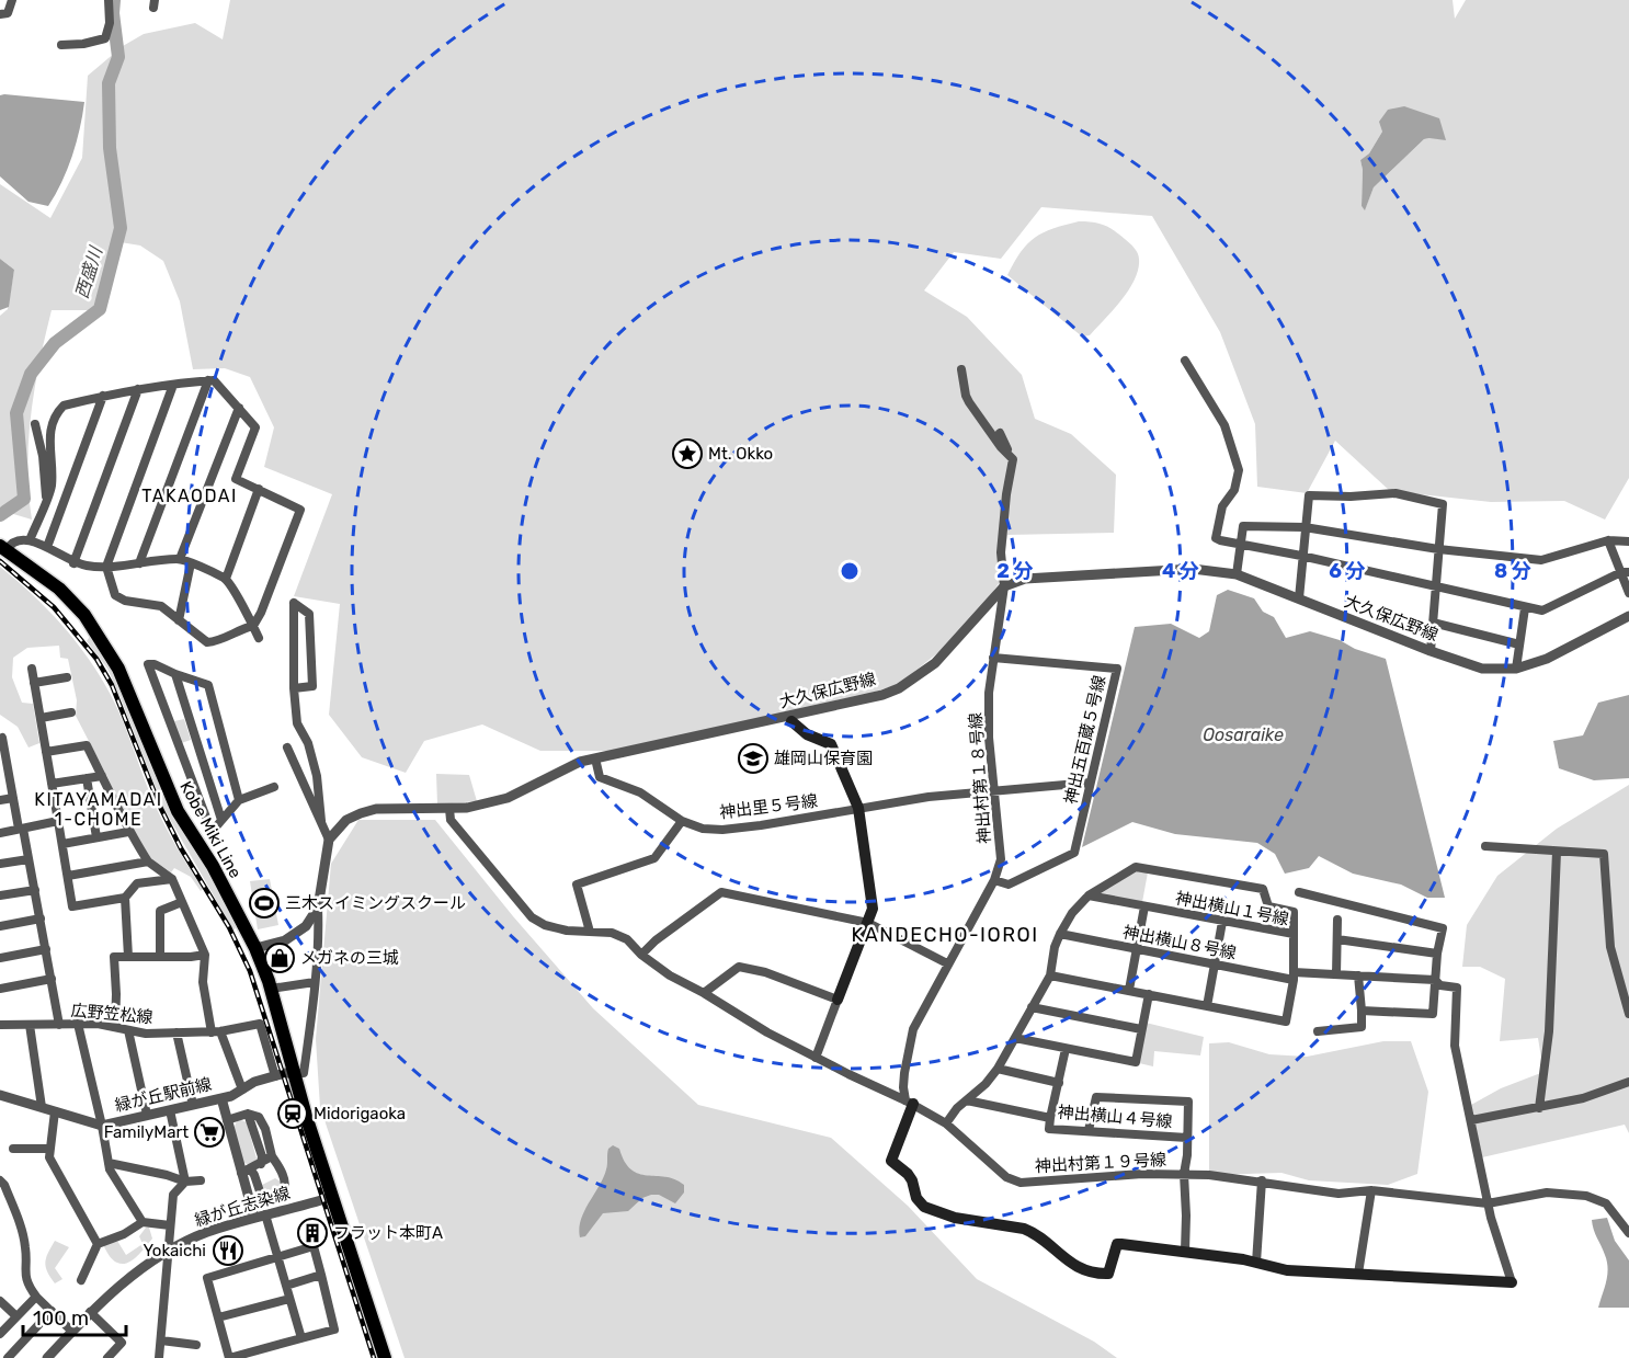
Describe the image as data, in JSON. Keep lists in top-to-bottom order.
{
  "streets": {
    "main road": ["Kobe Miki Line"],
    "street": [
      "大久保広野線",
      "神出五百蔵５号線",
      "神出村第１８号線",
      "神出里５号線",
      "神出横山１号線",
      "神出横山８号線",
      "広野笠松線",
      "緑が丘駅前線",
      "神出横山４号線",
      "神出村第１９号線",
      "緑が丘志染線"
    ]
  },
  "crossings": [
    ["大久保広野線", "神出村第１８号線"],
    ["大久保広野線", "神出里５号線"],
    ["大久保広野線", "神出村第１９号線"],
    ["神出五百蔵５号線", "神出村第１８号線"],
    ["神出五百蔵５号線", "神出里５号線"],
    ["神出村第１８号線", "神出里５号線"],
    ["神出村第１８号線", "神出村第１９号線"],
    ["Kobe Miki Line", "緑が丘駅前線"],
    ["Kobe Miki Line", "緑が丘志染線"],
    ["神出横山１号線", "神出横山８号線"],
    ["広野笠松線", "緑が丘駅前線"]
  ],
  "districts": ["TAKAODAI", "KITAYAMADAI 1-CHOME", "KANDECHO-IOROI"],
  "water": ["西盛川", "Oosaraike"],
  "places": {
    "place": ["Mt. Okko"],
    "school or university": ["雄岡山保育園"],
    "sports": ["三木スイミングスクール"],
    "shop": ["メガネの三城"],
    "station": ["Midorigaoka"],
    "supermarket": ["FamilyMart"],
    "building": ["フラット本町A"],
    "restaurant": ["Yokaichi"]
  },
  "scale_bar": "100 m",
  "rings": [
    "2 分",
    "4 分",
    "6 分",
    "8 分"
  ]
}
